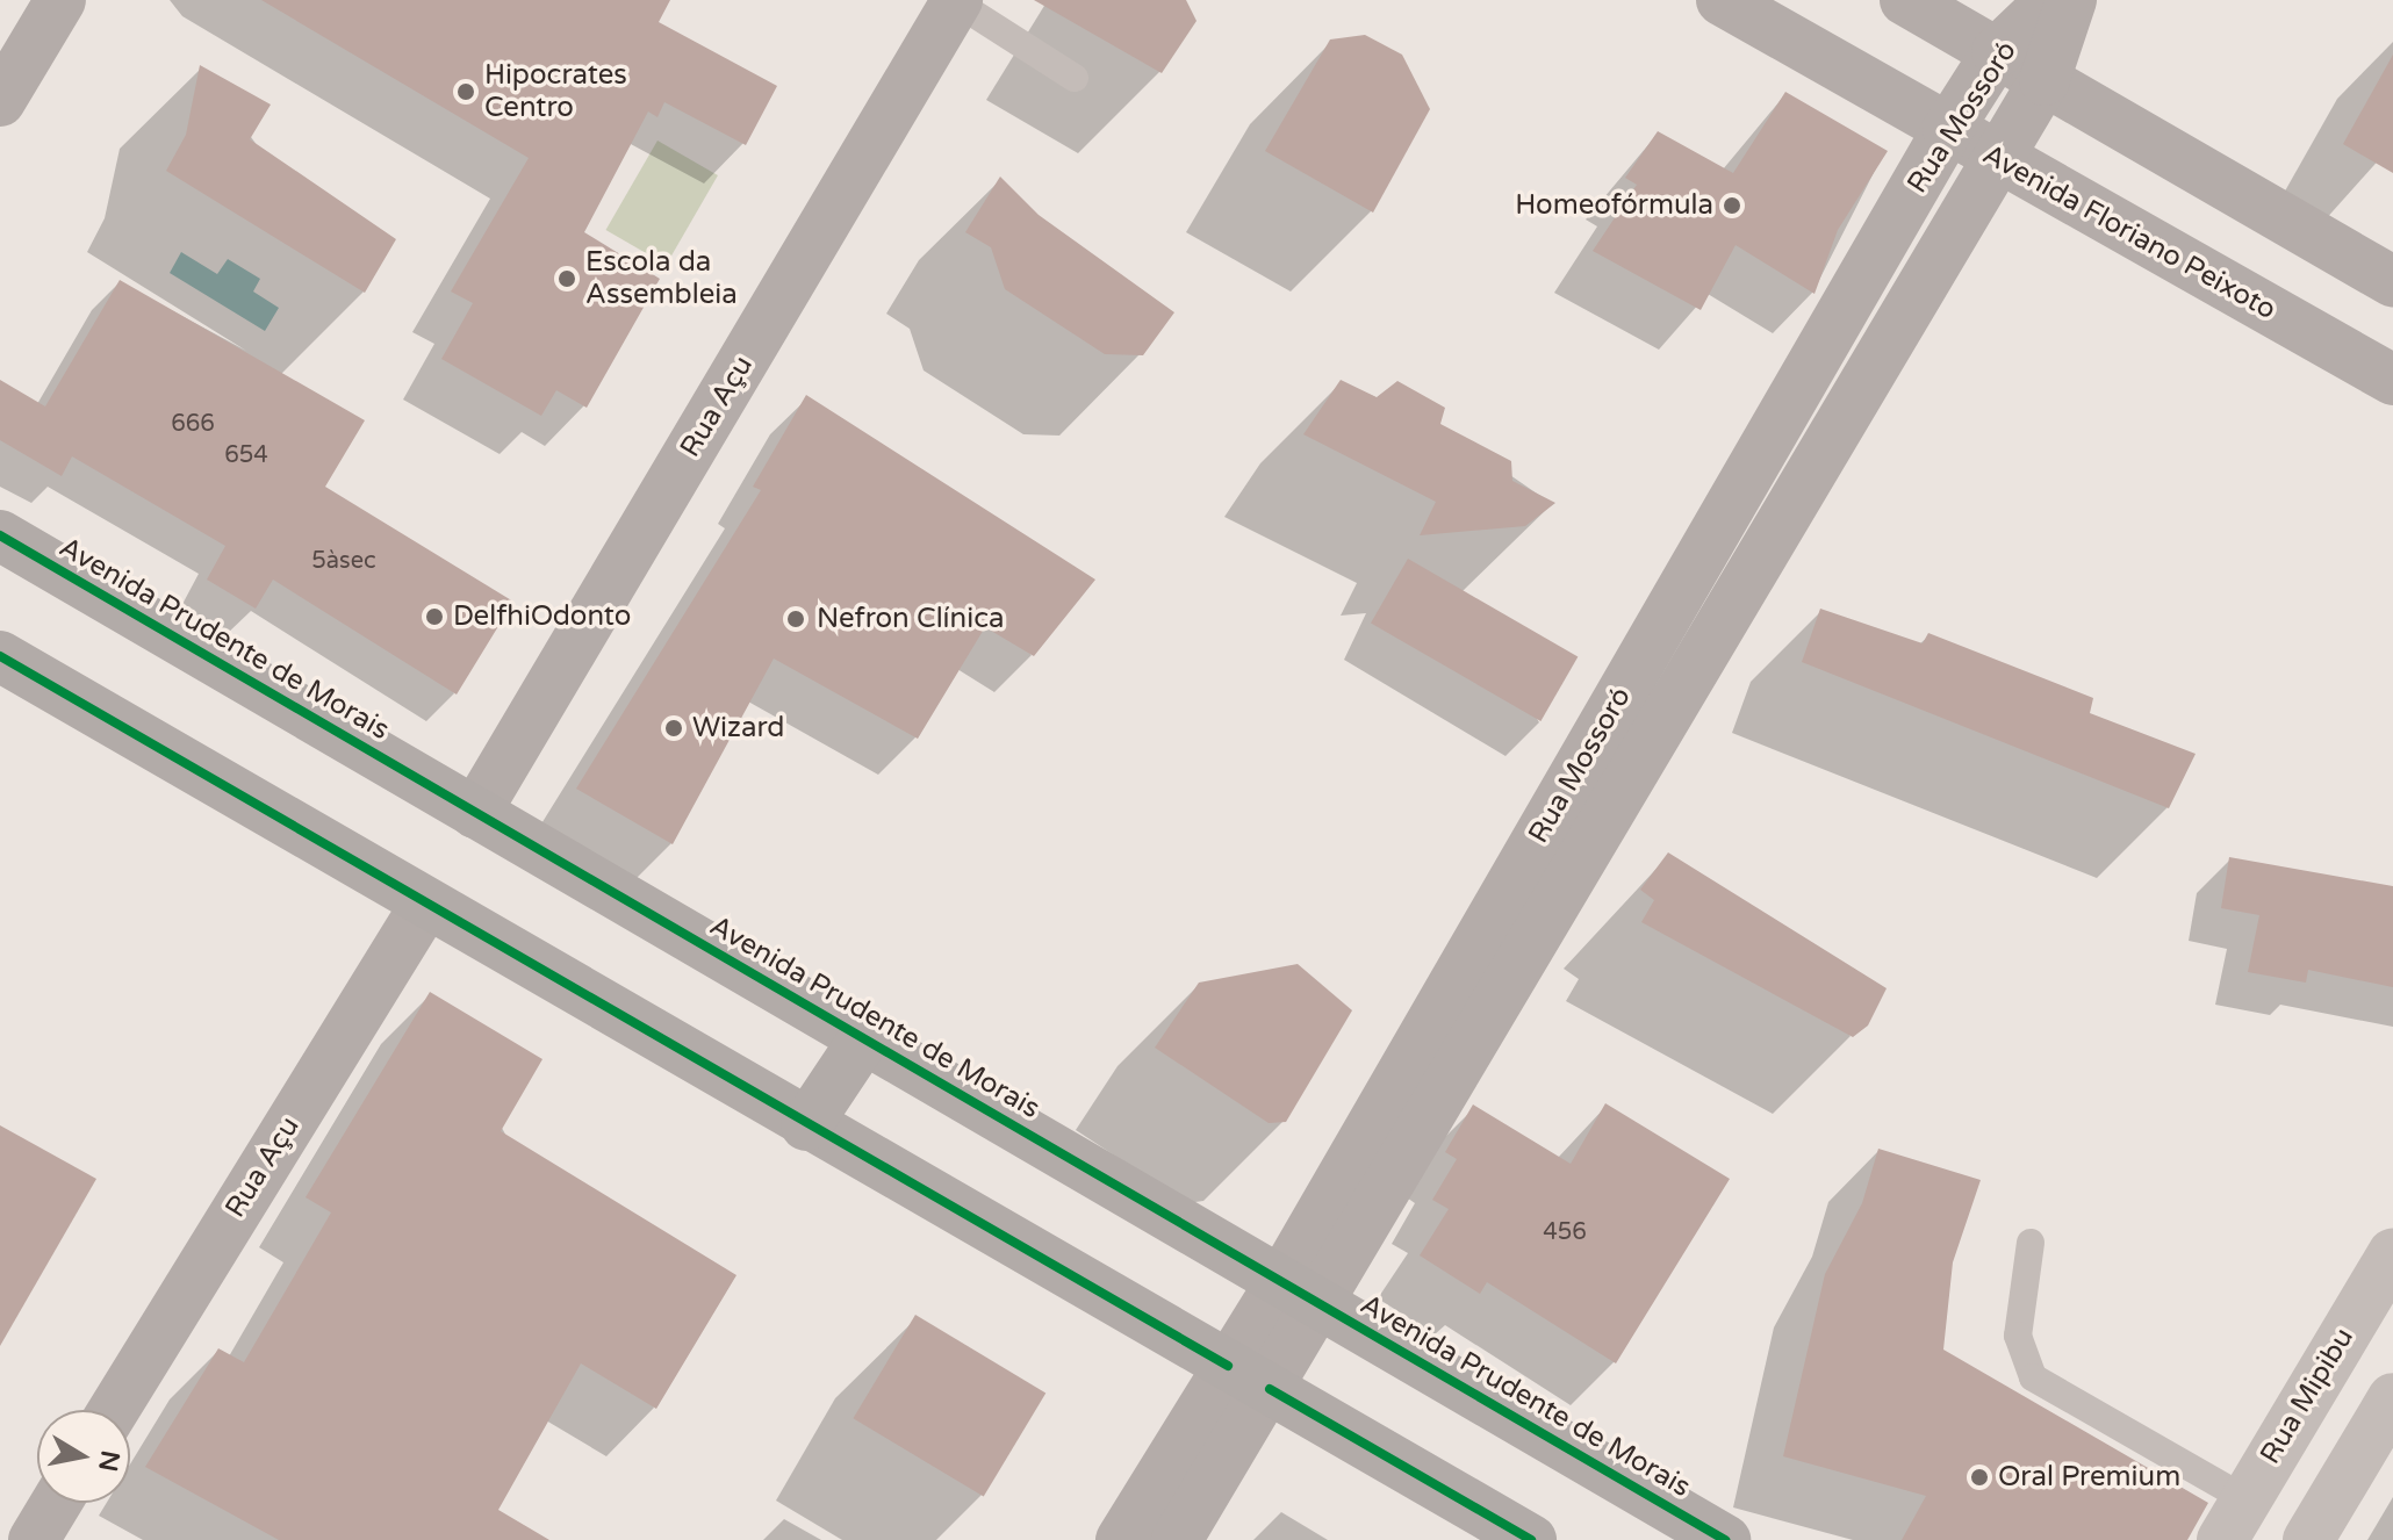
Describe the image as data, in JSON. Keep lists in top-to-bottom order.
{
  "streets": {
    "main road": [
      "Rua Mossoró",
      "Avenida Floriano Peixoto",
      "Rua Açu",
      "Avenida Prudente de Morais"
    ],
    "street": ["Rua Mipibu"]
  },
  "crossings": [
    ["Rua Mossoró", "Avenida Floriano Peixoto"],
    ["Rua Mossoró", "Avenida Prudente de Morais"],
    ["Rua Açu", "Avenida Prudente de Morais"]
  ],
  "places": [
    "Hipocrates Centro",
    "Homeofórmula",
    "Escola da Assembleia",
    "DelfhiOdonto",
    "Nefron Clínica",
    "Wizard",
    "Oral Premium"
  ],
  "house_numbers": [
    "666",
    "654",
    "5àsec",
    "456"
  ],
  "north": "right"
}
